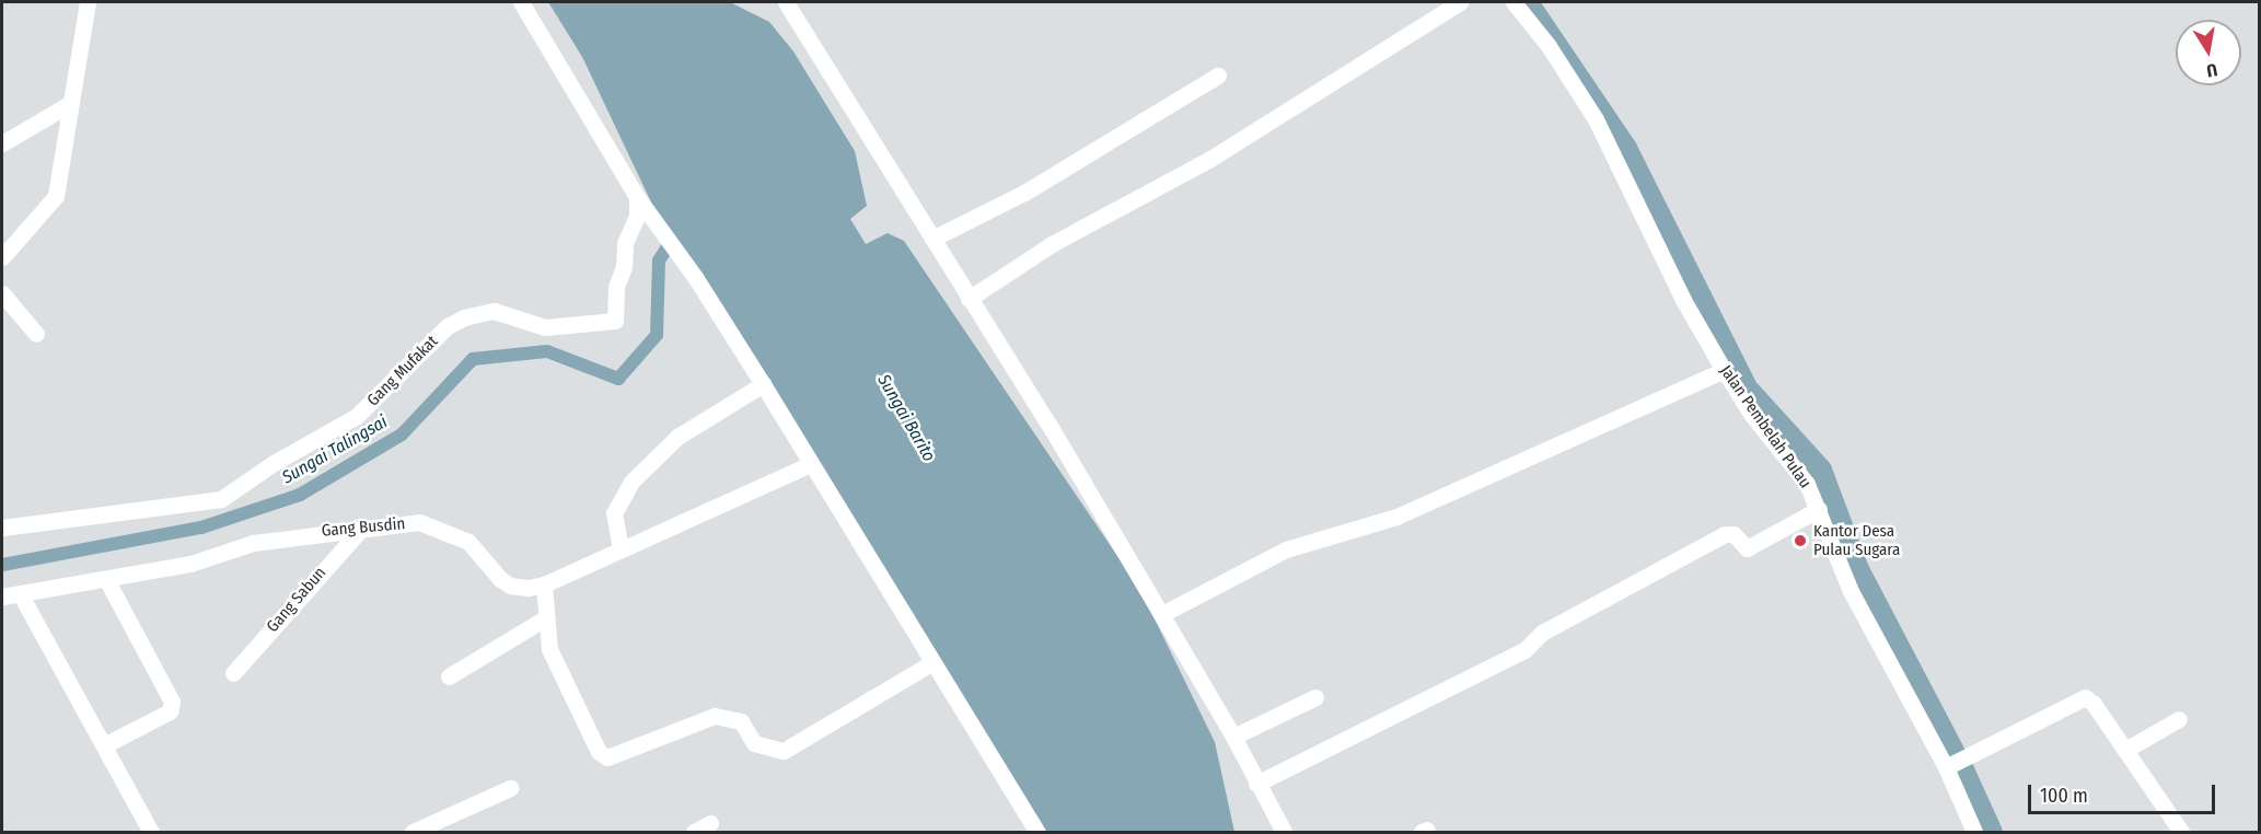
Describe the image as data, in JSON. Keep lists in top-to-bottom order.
{
  "streets": {
    "street": [
      "Gang Mufakat",
      "Jalan Pembelah Pulau",
      "Gang Busdin",
      "Gang Sabun"
    ]
  },
  "crossings": [
    ["Gang Busdin", "Gang Sabun"]
  ],
  "water": ["Sungai Barito", "Sungai Talingsai"],
  "places": ["Kantor Desa Pulau Sugara"],
  "scale_bar": "100 m",
  "north": "bottom"
}
